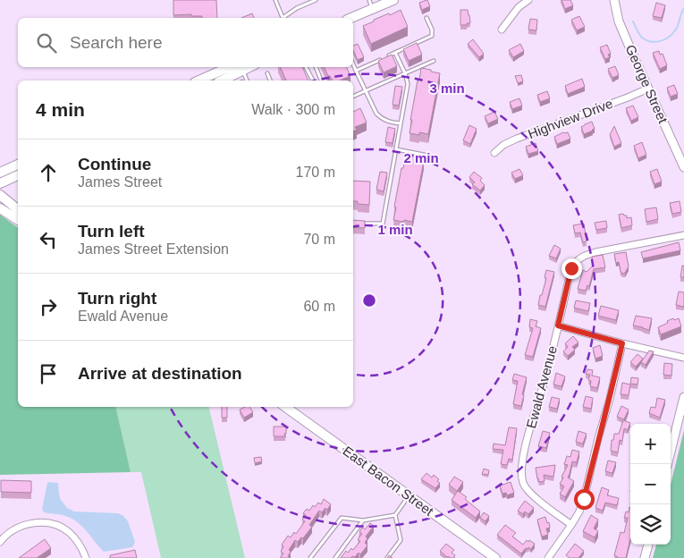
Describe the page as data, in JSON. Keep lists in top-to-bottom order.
{
  "streets": {
    "main road": ["East Bacon Street"],
    "street": ["George Street", "Highview Drive", "Ewald Avenue"]
  },
  "crossings": [
    ["George Street", "Highview Drive"]
  ],
  "page": {
    "search": "Search here",
    "heading": ["4 min", "Walk · 300 m"],
    "list": [
      ["Continue", "James Street", "170 m"],
      ["Turn left", "James Street Extension", "70 m"],
      ["Turn right", "Ewald Avenue", "60 m"],
      "Arrive at destination"
    ],
    "map_buttons": ["+", "−"]
  },
  "rings": ["3 min", "2 min", "1 min"]
}
